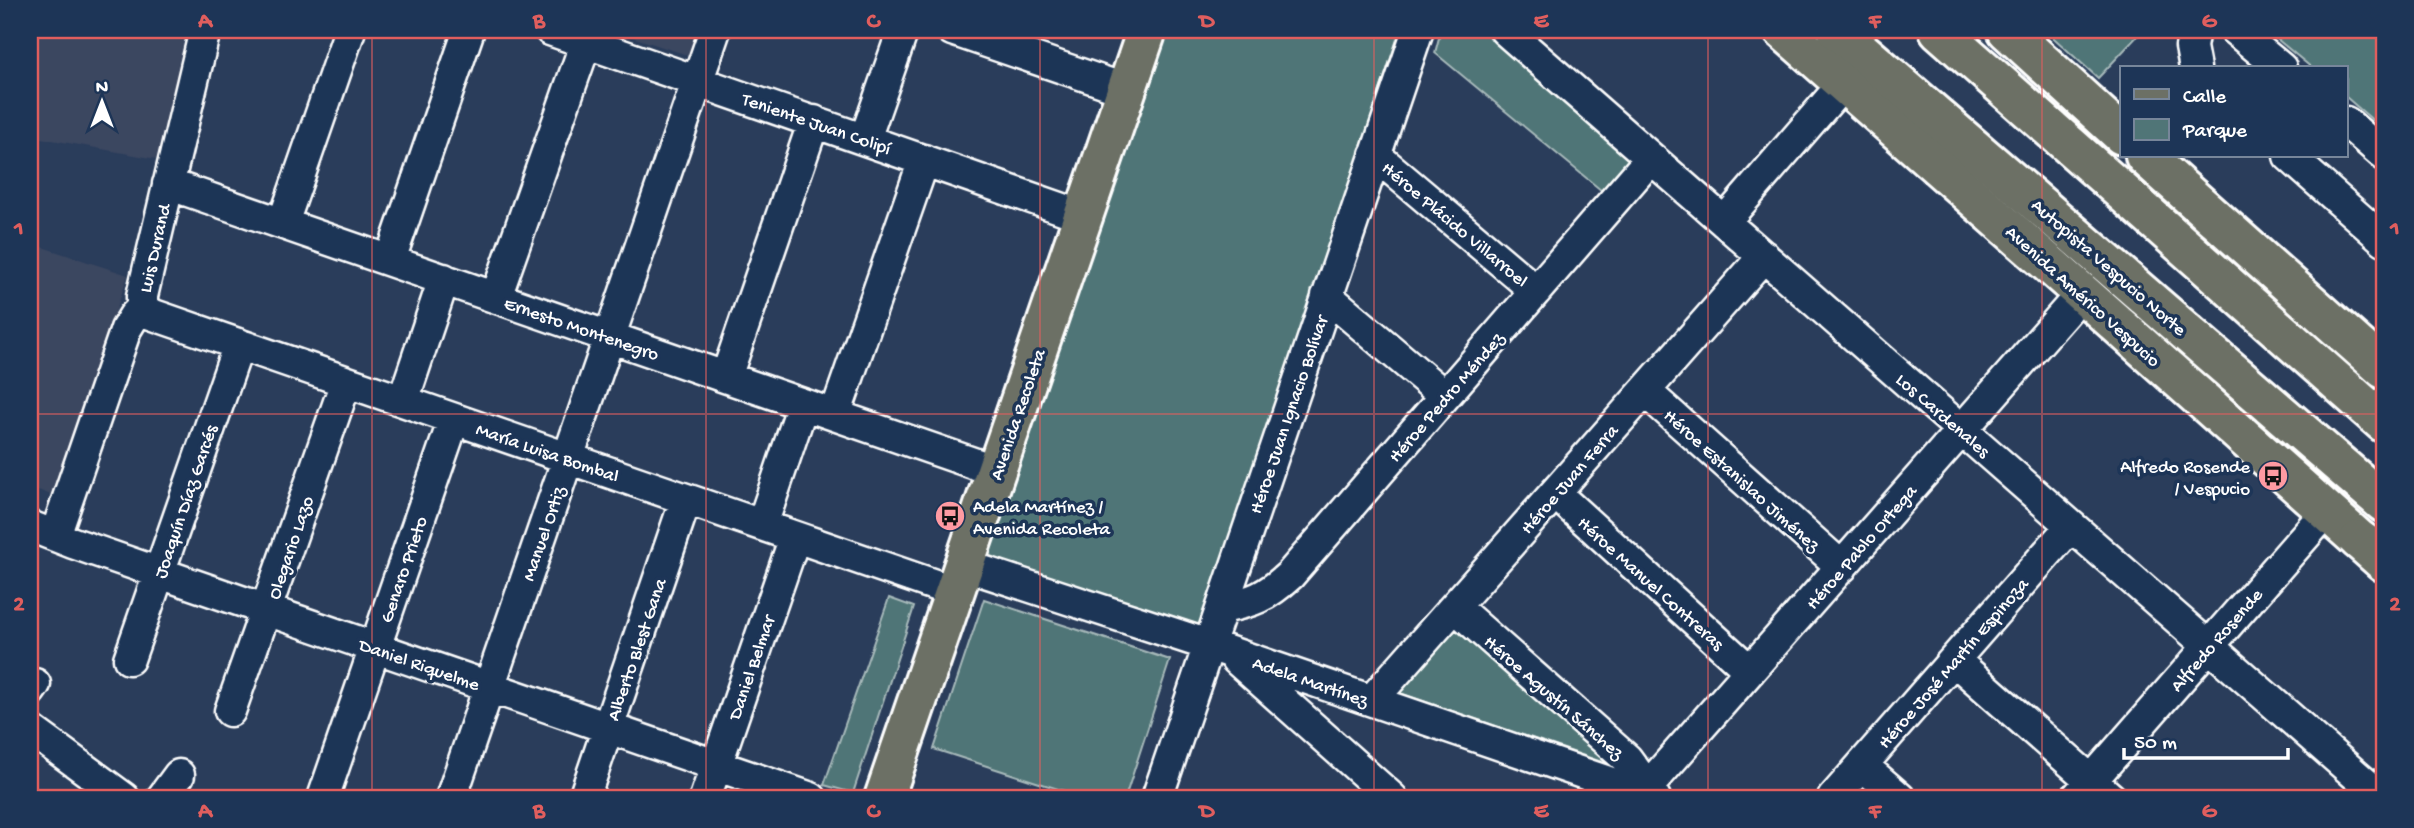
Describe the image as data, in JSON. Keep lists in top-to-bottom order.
{
  "streets": {
    "main road": ["Autopista Vespucio Norte", "Avenida Américo Vespucio", "Avenida Recoleta"],
    "street": [
      "Teniente Juan Colipí",
      "Héroe Plácido Villarroel",
      "Luis Durand",
      "Ernesto Montenegro",
      "Héroe Pedro Méndez",
      "Héroe Juan Ignacio Bolívar",
      "Los Cardenales",
      "María Luisa Bombal",
      "Héroe Juan Ferra",
      "Héroe Estanislao Jiménez",
      "Joaquín Díaz Garcés",
      "Manuel Ortiz",
      "Héroe Pablo Ortega",
      "Olegario Lazo",
      "Genaro Prieto",
      "Héroe Manuel Contreras",
      "Alfredo Rosende",
      "Alberto Blest Gana",
      "Héroe José Martín Espinoza",
      "Daniel Riquelme",
      "Daniel Belmar",
      "Adela Martínez",
      "Héroe Agustín Sánchez"
    ]
  },
  "crossings": [
    ["Teniente Juan Colipí", "Avenida Recoleta"],
    ["Teniente Juan Colipí", "Manuel Ortiz"],
    ["Héroe Plácido Villarroel", "Héroe Pedro Méndez"],
    ["Héroe Plácido Villarroel", "Héroe Juan Ignacio Bolívar"],
    ["Luis Durand", "Ernesto Montenegro"],
    ["Luis Durand", "María Luisa Bombal"],
    ["Luis Durand", "Daniel Riquelme"],
    ["Avenida Américo Vespucio", "Héroe Pablo Ortega"],
    ["Avenida Américo Vespucio", "Alfredo Rosende"],
    ["Ernesto Montenegro", "Avenida Recoleta"],
    ["Ernesto Montenegro", "Manuel Ortiz"],
    ["Héroe Pedro Méndez", "Héroe Juan Ignacio Bolívar"],
    ["Héroe Pedro Méndez", "Los Cardenales"],
    ["Avenida Recoleta", "María Luisa Bombal"],
    ["Avenida Recoleta", "Adela Martínez"],
    ["Héroe Juan Ignacio Bolívar", "Adela Martínez"],
    ["Los Cardenales", "Héroe Juan Ferra"],
    ["Los Cardenales", "Héroe Pablo Ortega"],
    ["Los Cardenales", "Alfredo Rosende"],
    ["Los Cardenales", "Héroe José Martín Espinoza"],
    ["María Luisa Bombal", "Joaquín Díaz Garcés"],
    ["María Luisa Bombal", "Manuel Ortiz"],
    ["María Luisa Bombal", "Olegario Lazo"],
    ["María Luisa Bombal", "Genaro Prieto"],
    ["María Luisa Bombal", "Alberto Blest Gana"],
    ["María Luisa Bombal", "Daniel Belmar"],
    ["María Luisa Bombal", "Adela Martínez"],
    ["Héroe Juan Ferra", "Héroe Estanislao Jiménez"],
    ["Héroe Juan Ferra", "Héroe Manuel Contreras"],
    ["Héroe Juan Ferra", "Adela Martínez"],
    ["Héroe Juan Ferra", "Héroe Agustín Sánchez"],
    ["Héroe Estanislao Jiménez", "Héroe Pablo Ortega"],
    ["Joaquín Díaz Garcés", "Daniel Riquelme"],
    ["Manuel Ortiz", "Daniel Riquelme"],
    ["Héroe Pablo Ortega", "Héroe Manuel Contreras"],
    ["Héroe Pablo Ortega", "Adela Martínez"],
    ["Héroe Pablo Ortega", "Héroe Agustín Sánchez"],
    ["Olegario Lazo", "Daniel Riquelme"],
    ["Genaro Prieto", "Daniel Riquelme"],
    ["Alberto Blest Gana", "Daniel Riquelme"],
    ["Daniel Riquelme", "Daniel Belmar"],
    ["Adela Martínez", "Héroe Agustín Sánchez"]
  ],
  "places": {
    "bus stop": ["Alfredo Rosende / Vespucio", "Adela Martínez / Avenida Recoleta"]
  },
  "legend": ["Calle", "Parque"],
  "scale_bar": "50 m",
  "north": "top",
  "grid": {
    "columns": [
      "A",
      "B",
      "C",
      "D",
      "E",
      "F",
      "G"
    ],
    "rows": ["1", "2"]
  }
}
